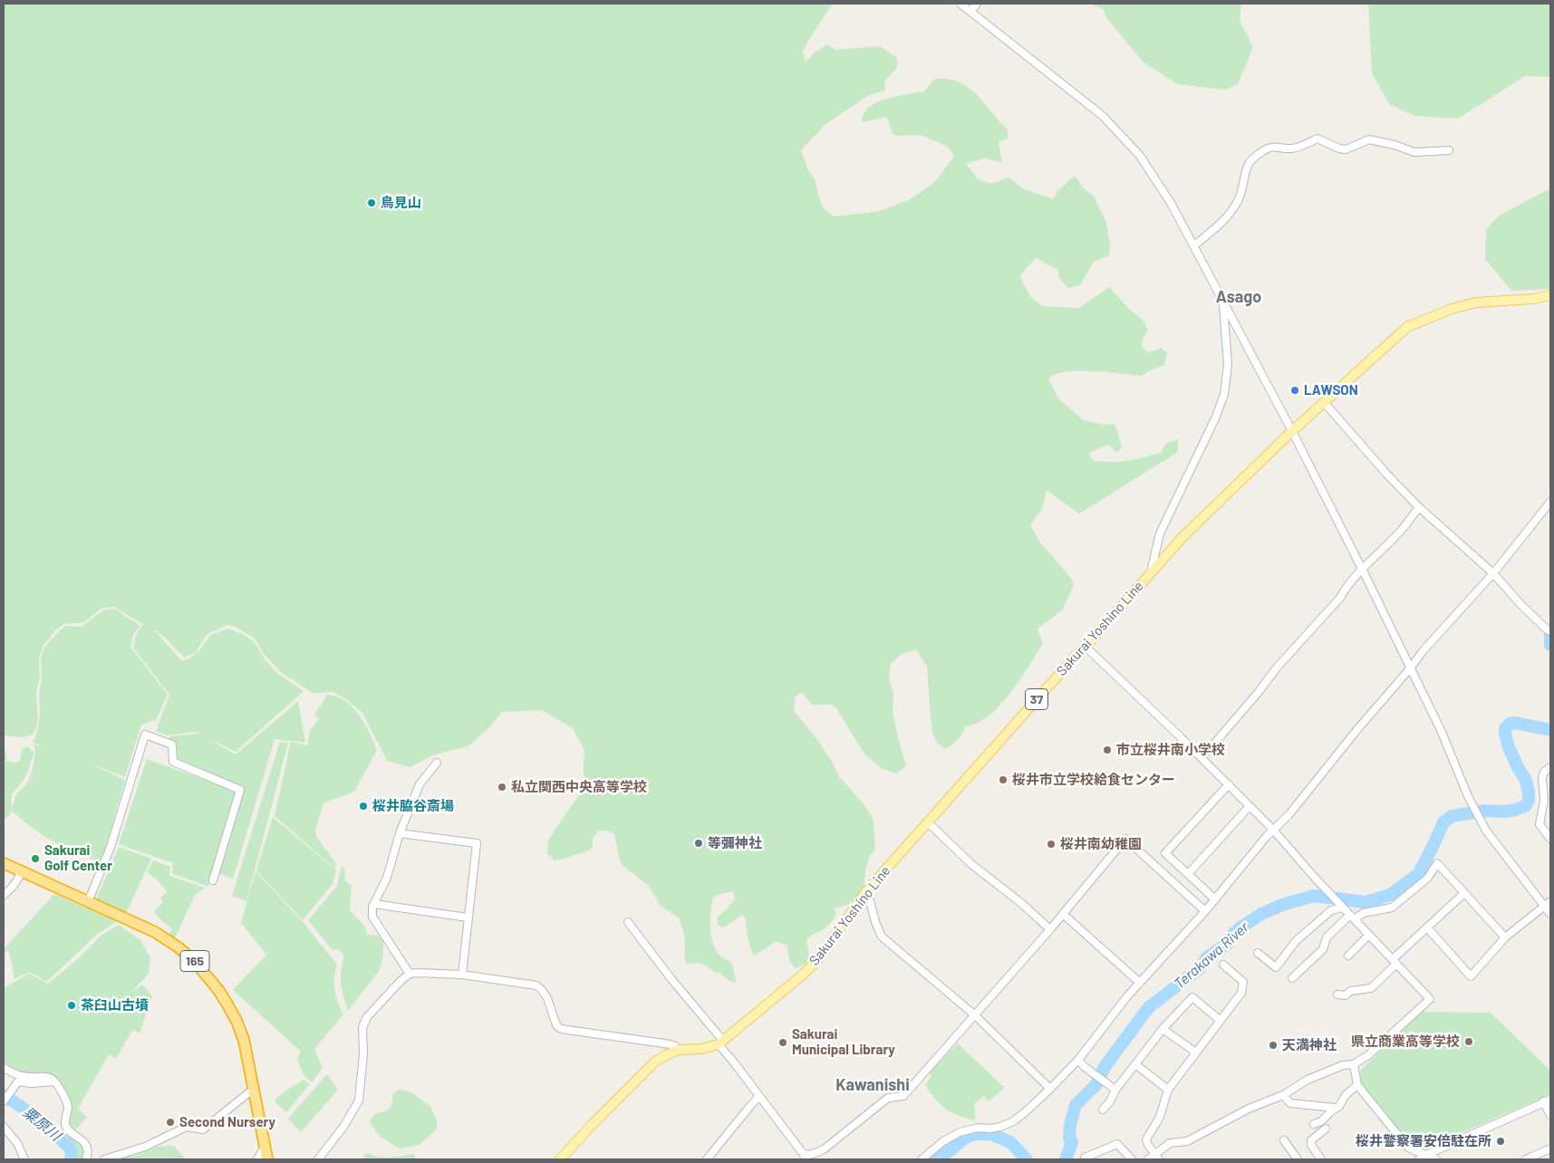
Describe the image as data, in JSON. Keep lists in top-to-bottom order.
{
  "streets": {
    "highway": ["165"],
    "main road": ["Sakurai Yoshino Line", "37"]
  },
  "districts": ["Asago", "Kawanishi"],
  "water": ["Terakawa River", "粟原川"],
  "places": [
    "鳥見山",
    "LAWSON",
    "市立桜井南小学校",
    "桜井市立学校給食センター",
    "私立関西中央高等学校",
    "桜井脇谷斎場",
    "等彌神社",
    "桜井南幼稚園",
    "Sakurai Golf Center",
    "茶臼山古墳",
    "県立商業高等学校",
    "Sakurai Municipal Library",
    "天満神社",
    "Second Nursery",
    "桜井警察署安倍駐在所"
  ]
}
